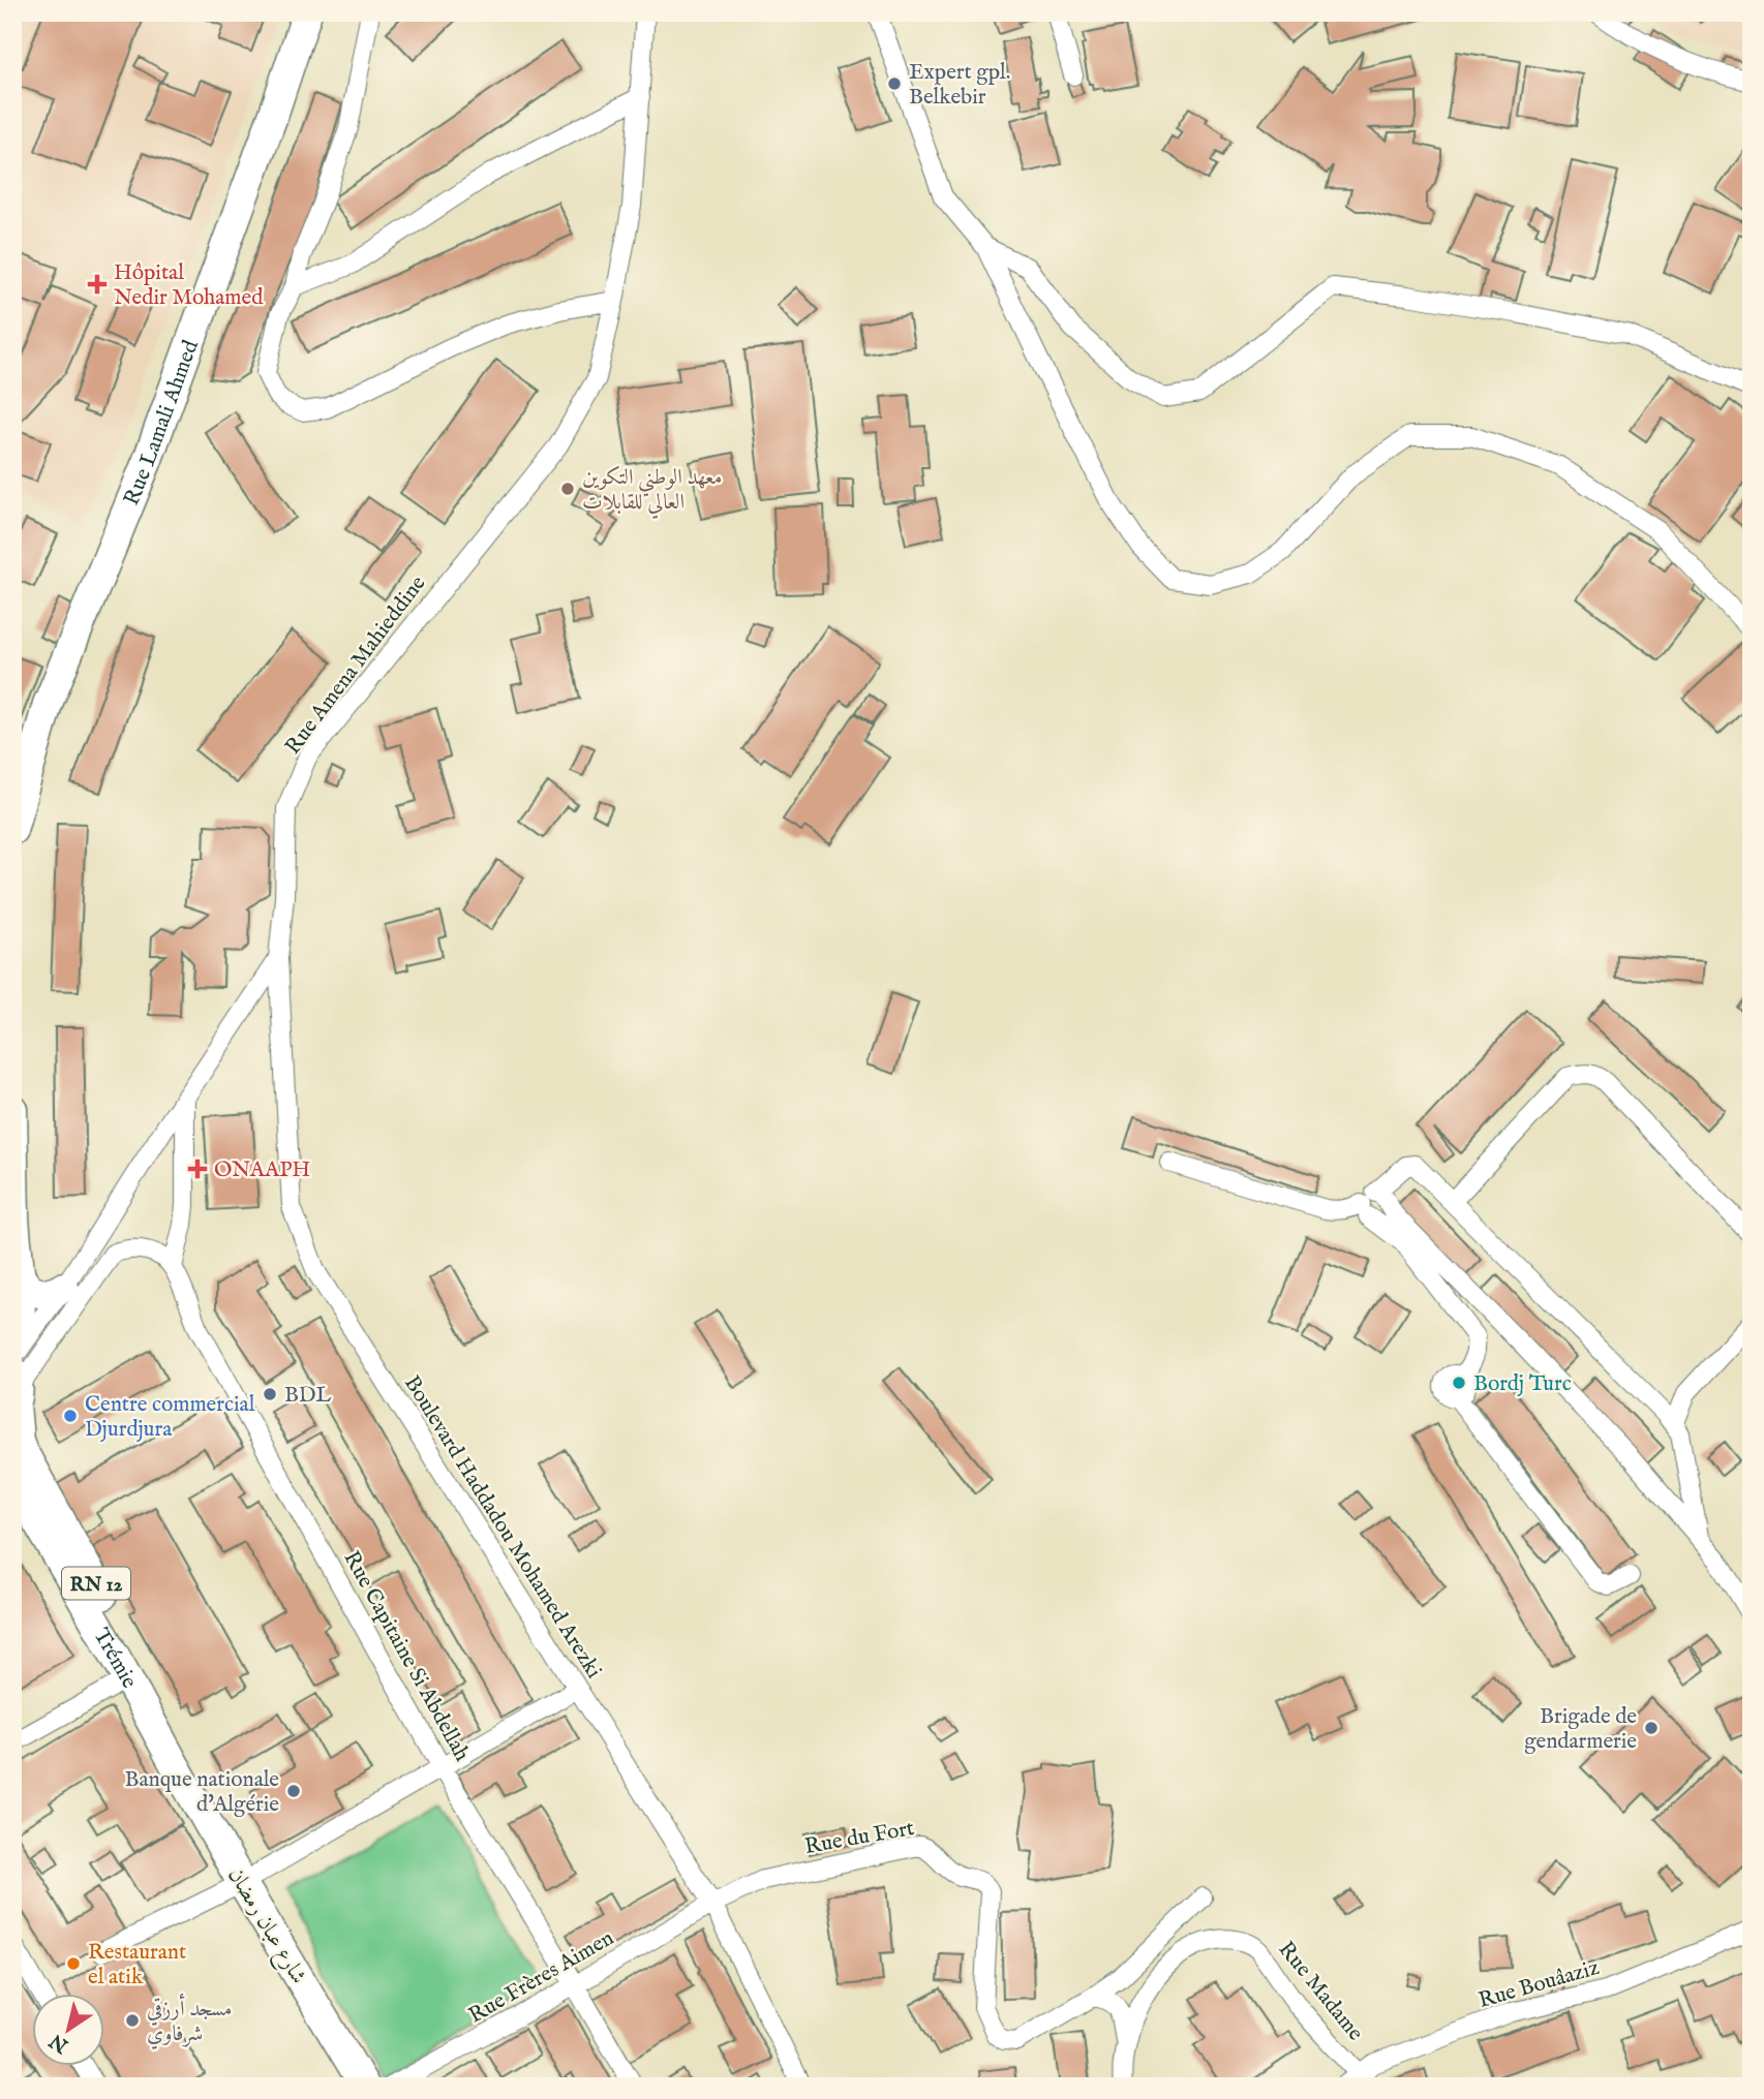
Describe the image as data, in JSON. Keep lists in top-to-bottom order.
{
  "streets": {
    "main road": [
      "Rue Lamali Ahmed",
      "RN 12",
      "Trémie",
      "شارع عبان رمضان"
    ],
    "street": [
      "Rue Amena Mahieddine",
      "Boulevard Haddadou Mohamed Arezki",
      "Rue Capitaine Si Abdellah",
      "Rue du Fort",
      "Rue Frères Aimen",
      "Rue Bouâaziz",
      "Rue Madame"
    ]
  },
  "crossings": [
    ["Rue Amena Mahieddine", "Boulevard Haddadou Mohamed Arezki"],
    ["Boulevard Haddadou Mohamed Arezki", "Rue du Fort"],
    ["Boulevard Haddadou Mohamed Arezki", "Rue Frères Aimen"],
    ["RN 12", "Trémie"],
    ["RN 12", "شارع عبان رمضان"],
    ["Rue Capitaine Si Abdellah", "Rue Frères Aimen"],
    ["Trémie", "شارع عبان رمضان"],
    ["Rue du Fort", "Rue Frères Aimen"],
    ["Rue Bouâaziz", "Rue Madame"]
  ],
  "places": {
    "other": [
      "Expert gpl. Belkebir",
      "معهد الوطني التكوين العالي للقابلات",
      "Bordj Turc",
      "BDL",
      "Centre commercial Djurdjura",
      "Brigade de gendarmerie",
      "Banque nationale d'Algérie",
      "Restaurant el atik",
      "مسجد أرزقي شرفاوي"
    ],
    "health": ["Hôpital Nedir Mohamed", "ONAAPH"]
  },
  "north": "bottom left"
}
